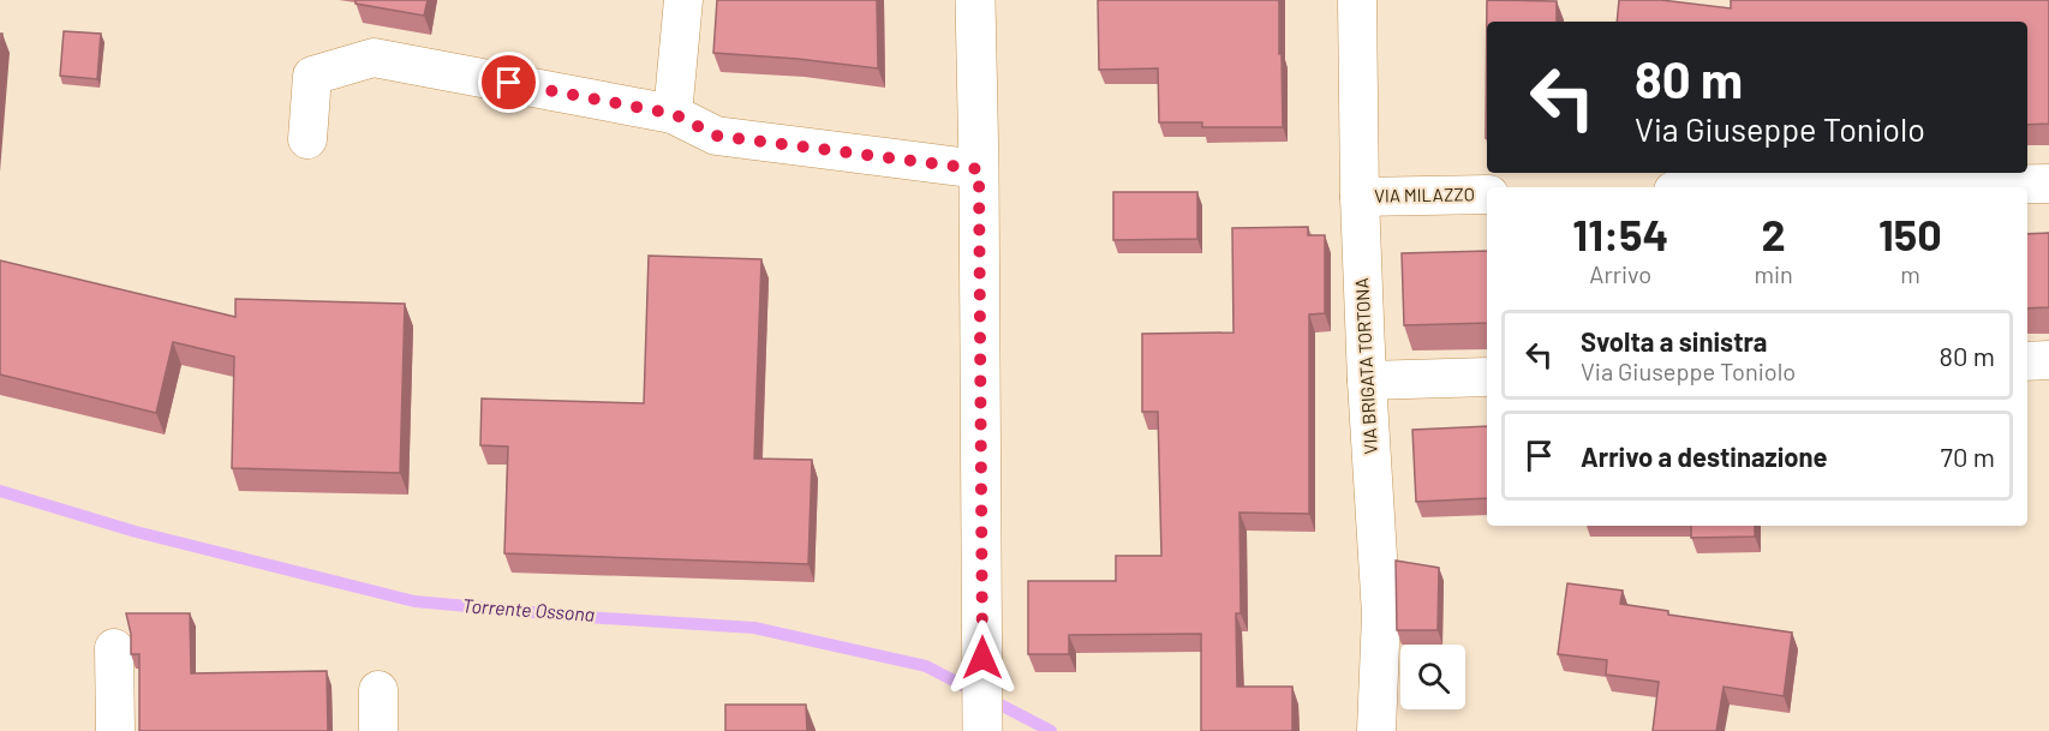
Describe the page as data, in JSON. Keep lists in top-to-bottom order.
{
  "streets": {
    "street": ["VIA MILAZZO", "VIA BRIGATA TORTONA"]
  },
  "crossings": [
    ["VIA MILAZZO", "VIA BRIGATA TORTONA"]
  ],
  "water": ["Torrente Ossona"],
  "page": {
    "turn": ["80 m", "Via Giuseppe Toniolo"],
    "eta": [
      "11:54",
      "Arrivo",
      "2",
      "min",
      "150",
      "m"
    ],
    "list": [
      {
        "name": "Svolta a sinistra",
        "note": "Via Giuseppe Toniolo",
        "value": "80 m"
      },
      {
        "name": "Arrivo a destinazione",
        "value": "70 m"
      }
    ]
  }
}
